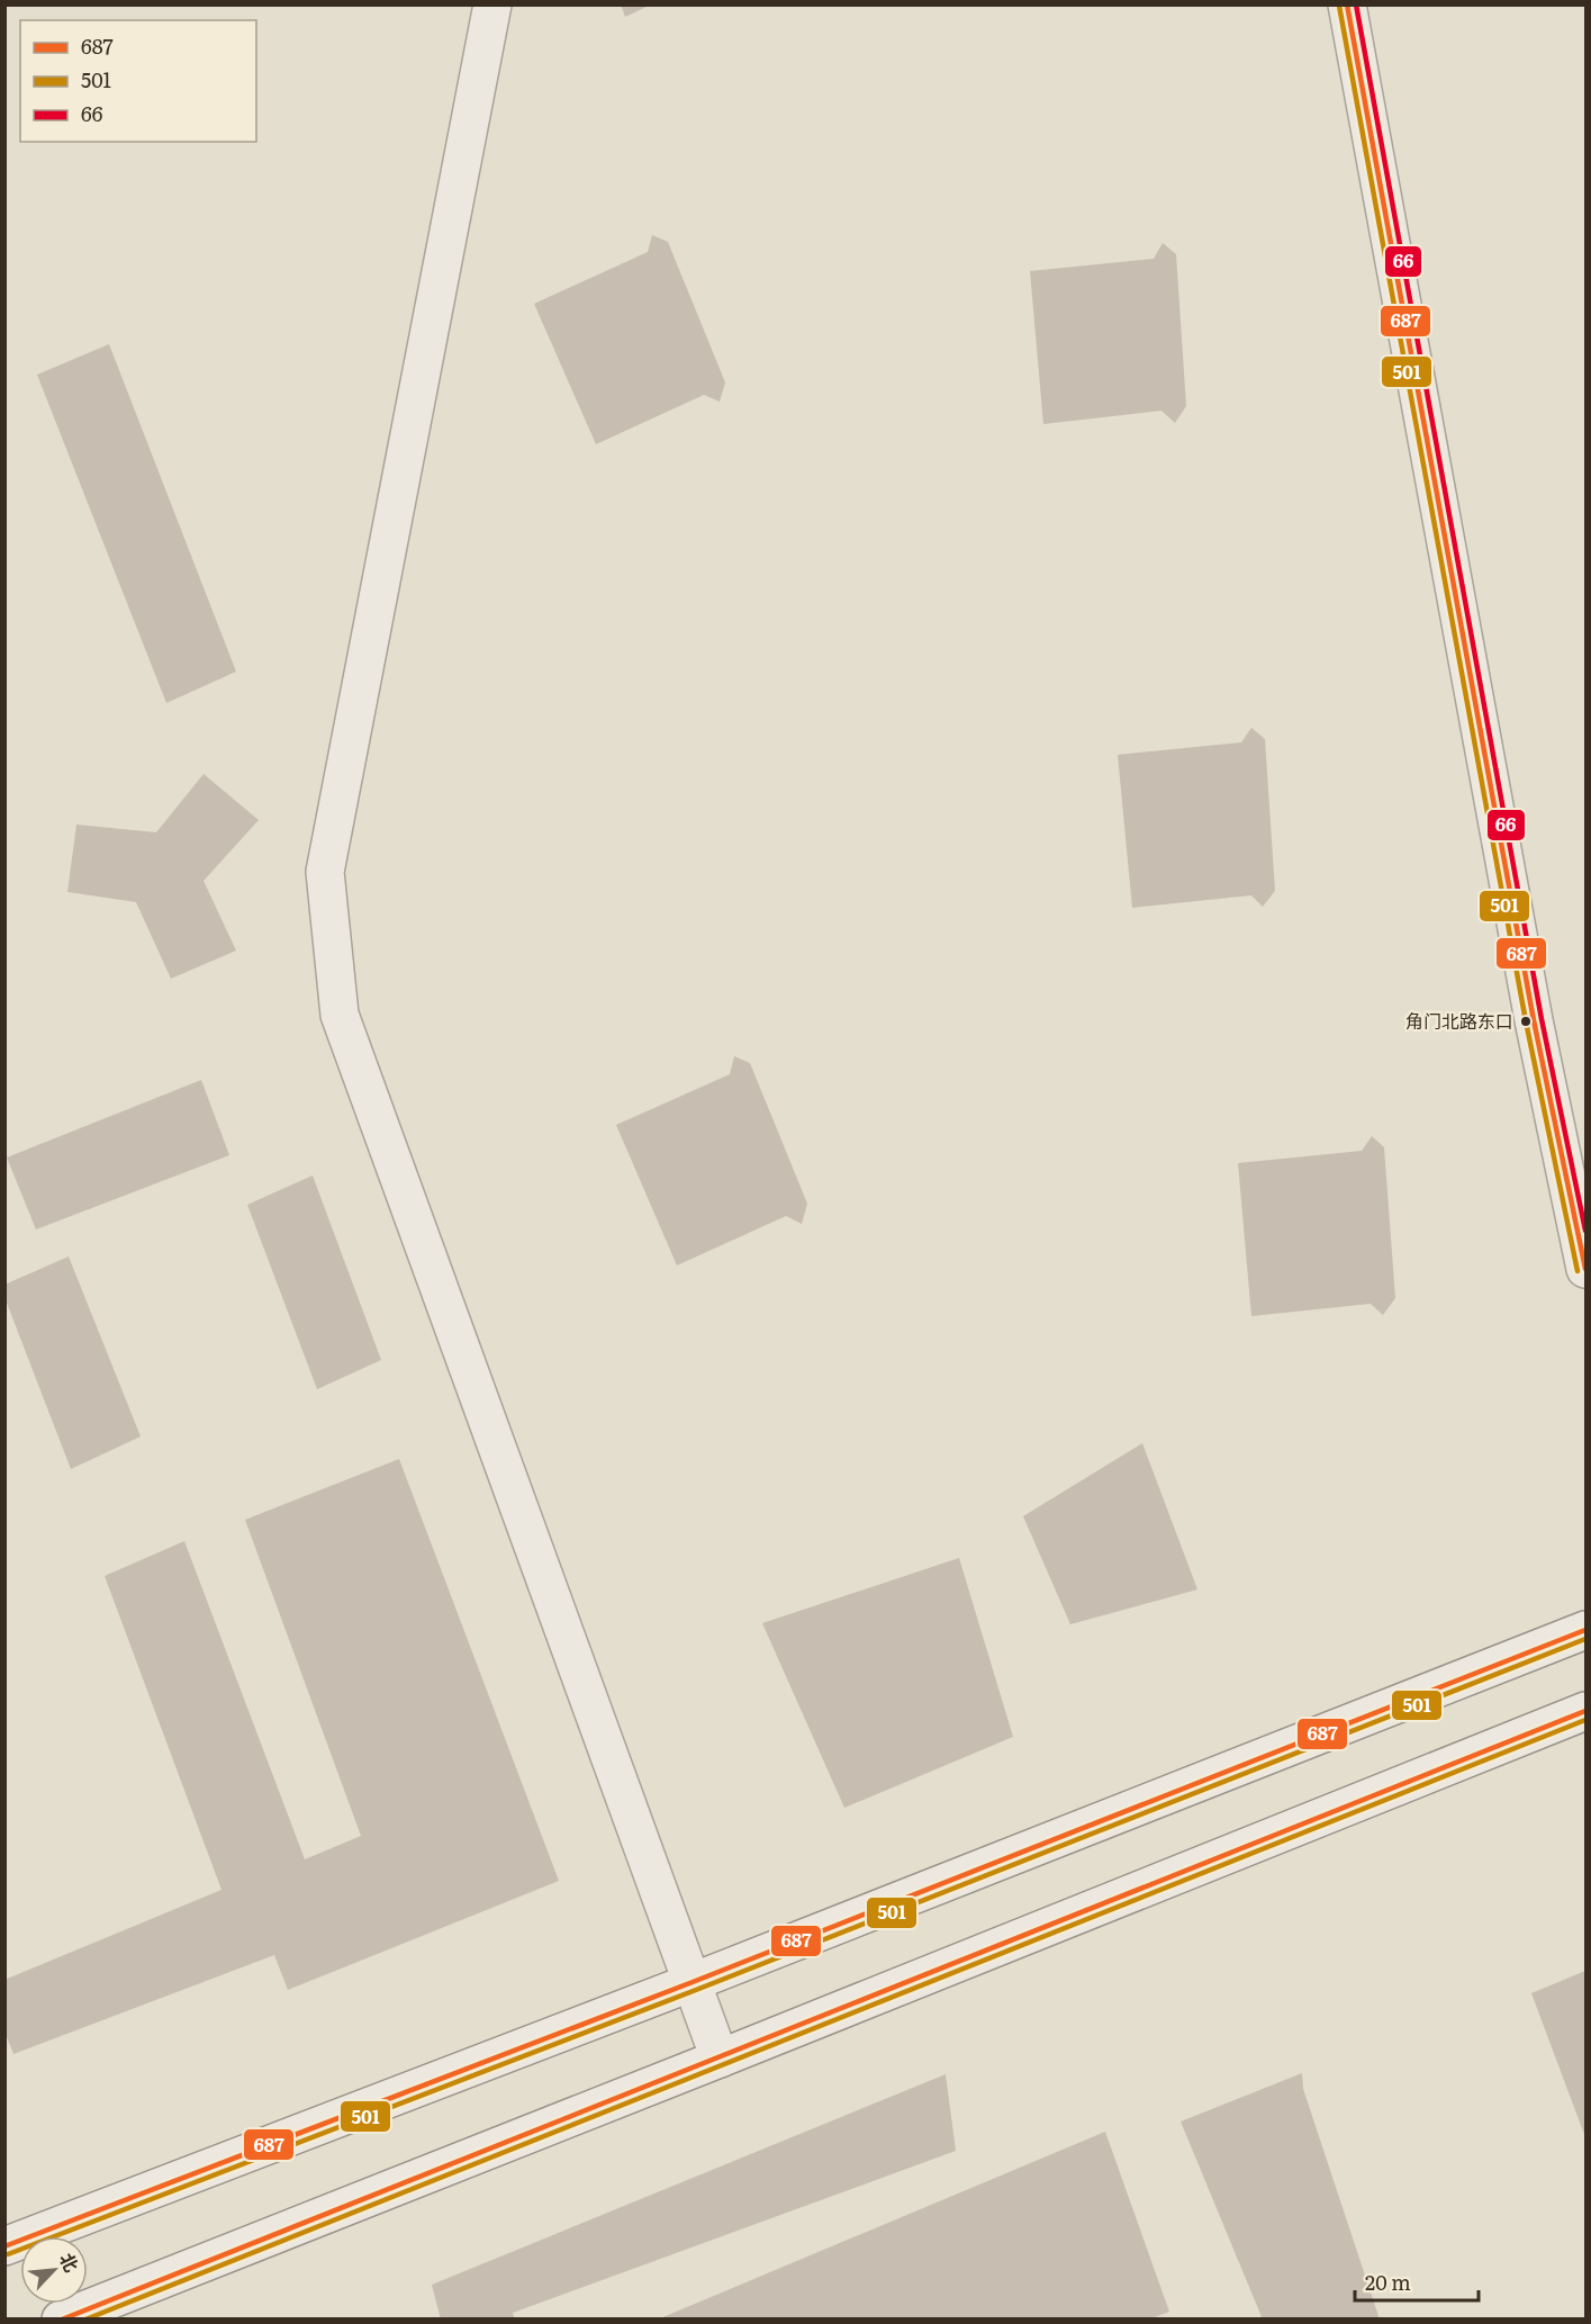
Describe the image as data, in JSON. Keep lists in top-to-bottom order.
{
  "places": ["角门北路东口"],
  "lines": ["transit line 687", "transit line 66", "transit line 501"],
  "legend": ["687", "501", "66"],
  "scale_bar": "20 m",
  "north": "top right"
}
